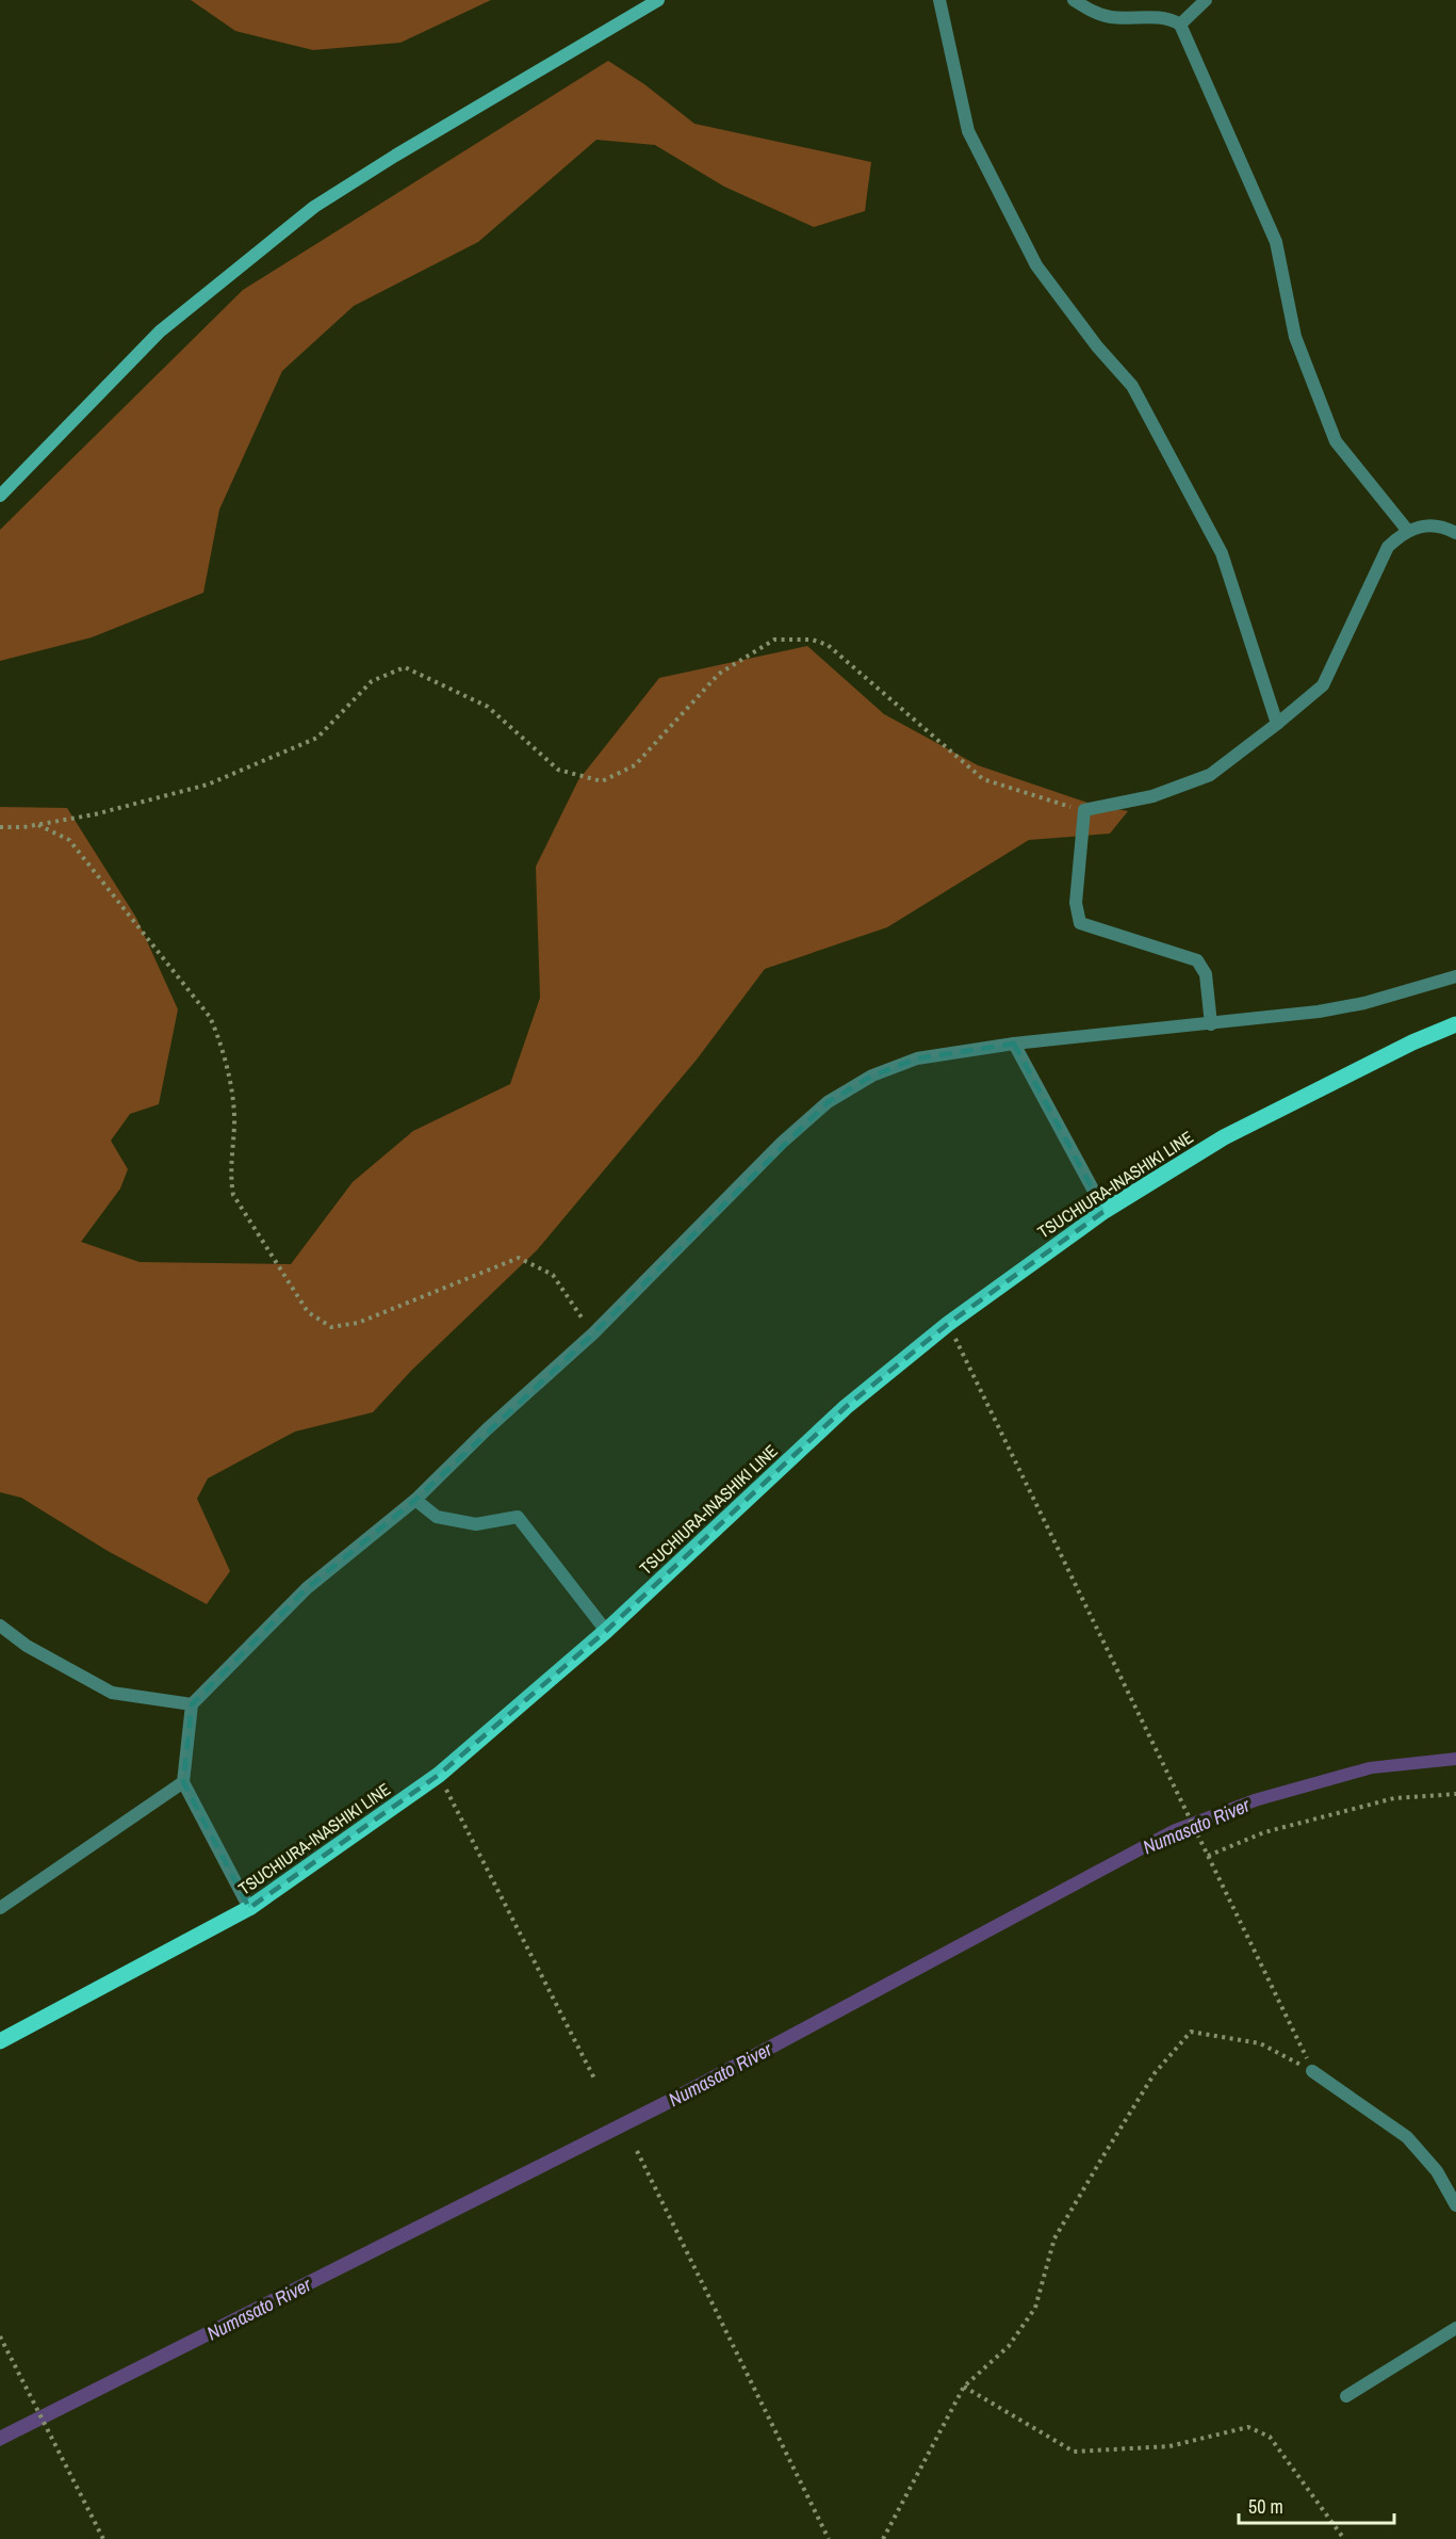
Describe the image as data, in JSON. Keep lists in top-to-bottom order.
{
  "streets": {
    "main road": ["TSUCHIURA-INASHIKI LINE"]
  },
  "water": ["Numasato River"],
  "scale_bar": "50 m"
}
